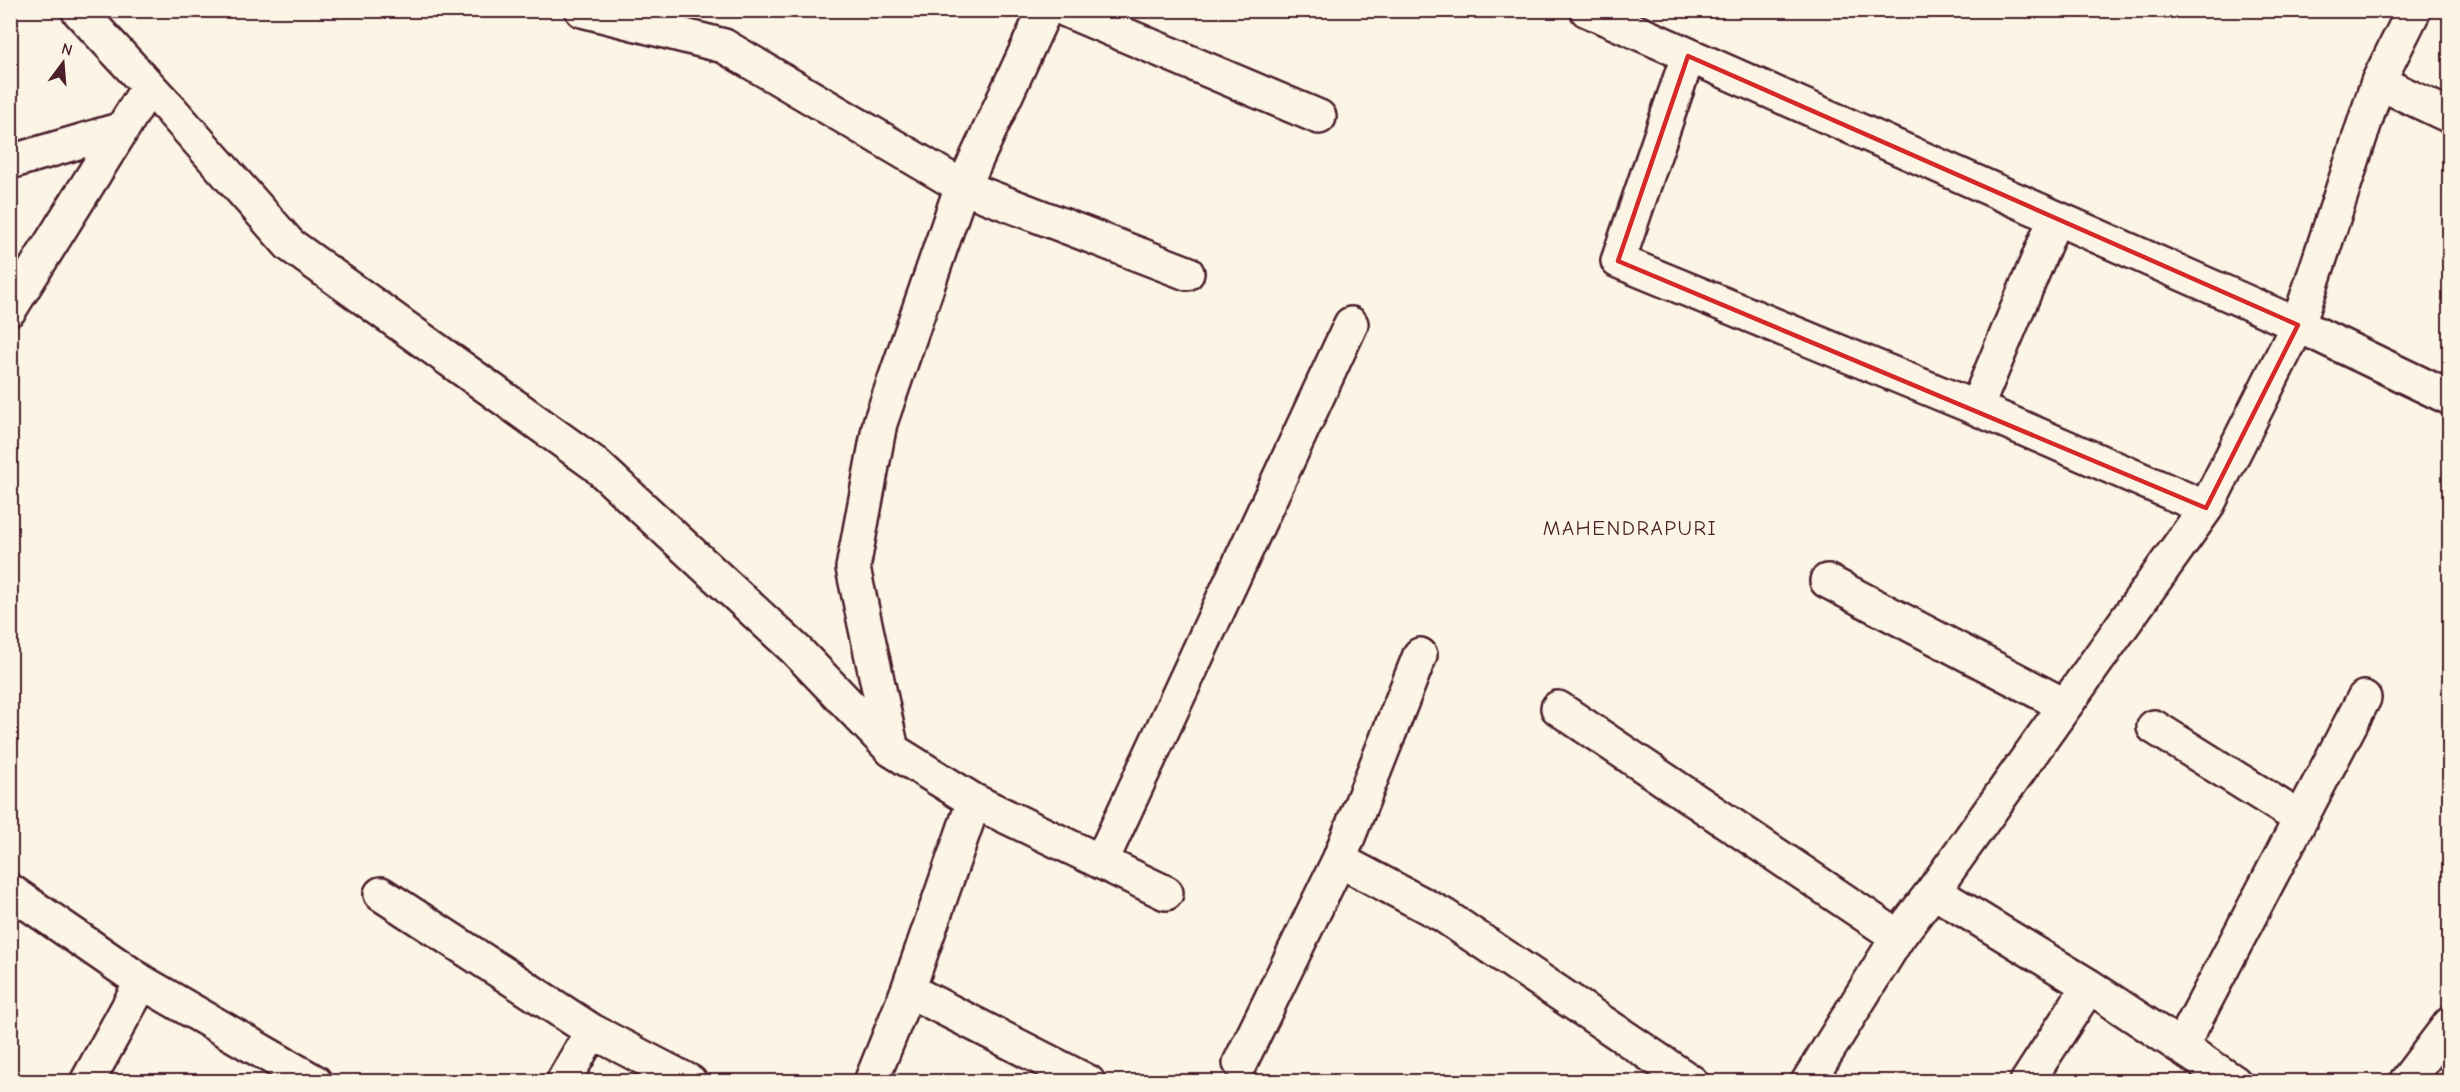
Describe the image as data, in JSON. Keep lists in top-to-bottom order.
{
  "districts": ["MAHENDRAPURI"],
  "north": "top"
}
